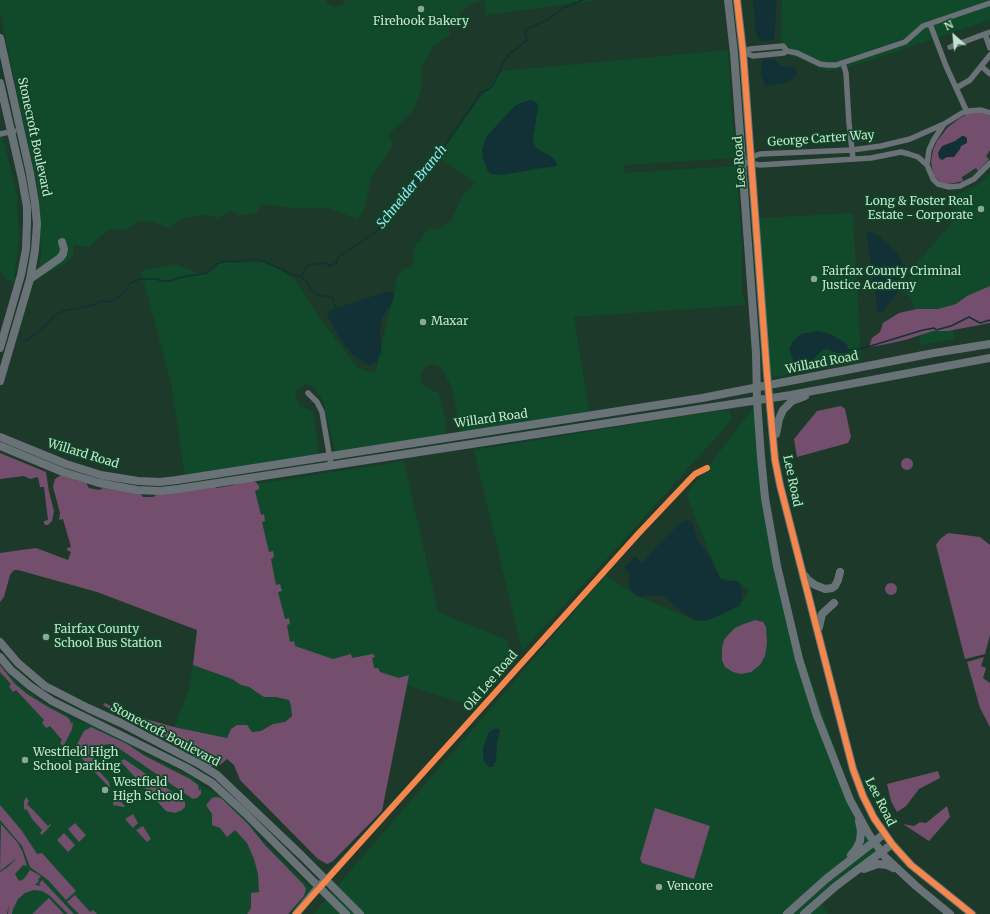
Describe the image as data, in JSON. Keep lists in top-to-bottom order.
{
  "streets": {
    "main road": [
      "Stonecroft Boulevard",
      "Lee Road",
      "Willard Road",
      "Old Lee Road"
    ],
    "street": ["George Carter Way"]
  },
  "crossings": [
    ["Stonecroft Boulevard", "Old Lee Road"],
    ["George Carter Way", "Lee Road"],
    ["Lee Road", "Willard Road"]
  ],
  "water": ["Schneider Branch"],
  "places": [
    "Firehook Bakery",
    "Long & Foster Real Estate - Corporate",
    "Fairfax County Criminal Justice Academy",
    "Maxar",
    "Fairfax County School Bus Station",
    "Westfield High School parking",
    "Westfield High School",
    "Vencore"
  ],
  "north": "top left"
}
